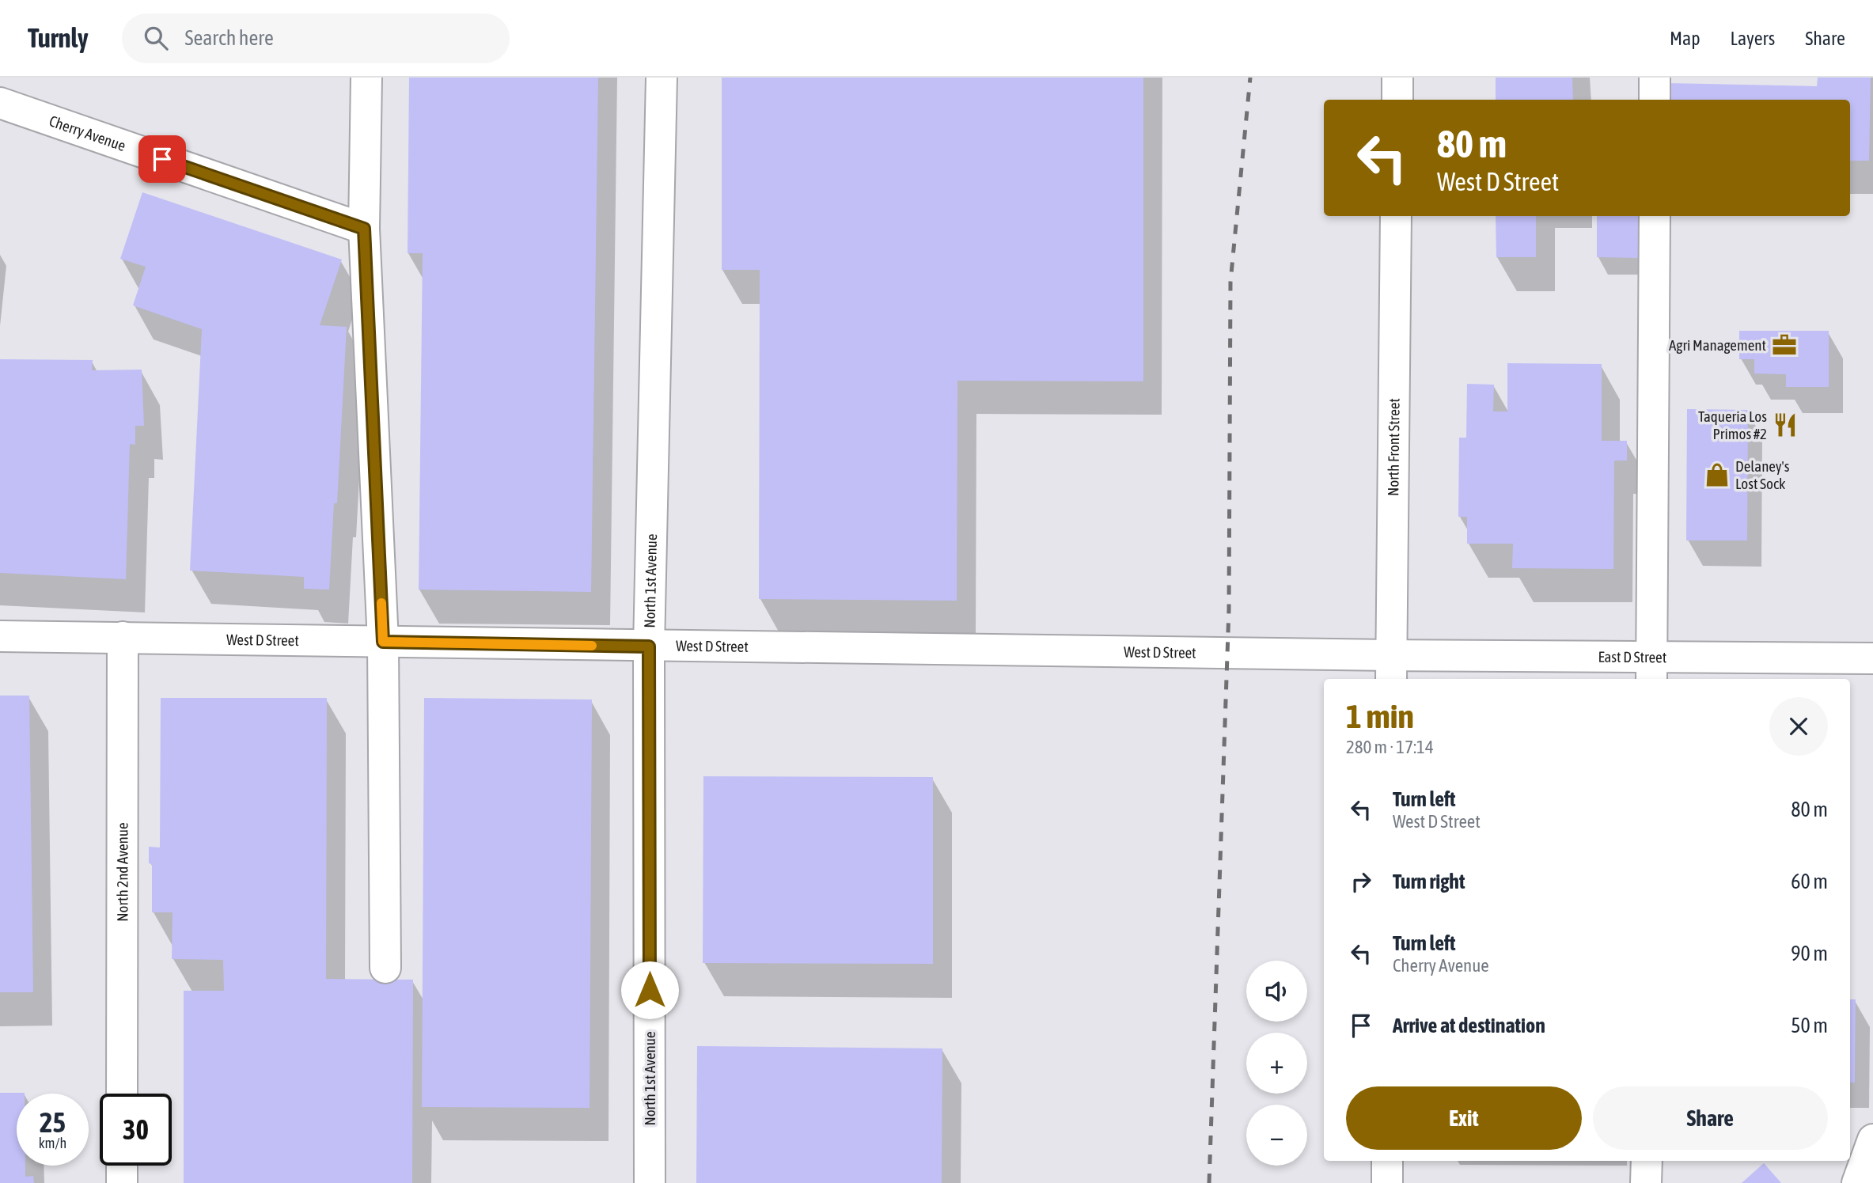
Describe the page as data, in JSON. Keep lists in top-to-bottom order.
{
  "streets": {
    "street": [
      "Cherry Avenue",
      "North Front Street",
      "North 1st Avenue",
      "West D Street",
      "East D Street",
      "North 2nd Avenue"
    ]
  },
  "crossings": [
    ["North Front Street", "West D Street"],
    ["North Front Street", "East D Street"],
    ["North 1st Avenue", "West D Street"],
    ["West D Street", "East D Street"],
    ["West D Street", "North 2nd Avenue"]
  ],
  "places": {
    "office": ["Agri Management"],
    "restaurant": ["Taqueria Los Primos #2"],
    "shop": ["Delaney's Lost Sock"]
  },
  "page": {
    "header": "Turnly",
    "search": "Search here",
    "nav": ["Map", "Layers", "Share"],
    "turn": ["80 m", "West D Street"],
    "heading": ["1 min", "280 m · 17:14"],
    "list": [
      {
        "name": "Turn left",
        "note": "West D Street",
        "value": "80 m"
      },
      {
        "name": "Turn right",
        "value": "60 m"
      },
      {
        "name": "Turn left",
        "note": "Cherry Avenue",
        "value": "90 m"
      },
      {
        "name": "Arrive at destination",
        "value": "50 m"
      }
    ],
    "map_buttons": ["+", "−"],
    "buttons": ["Exit", "Share"],
    "speed": "25 km/h",
    "limit": "30"
  }
}
